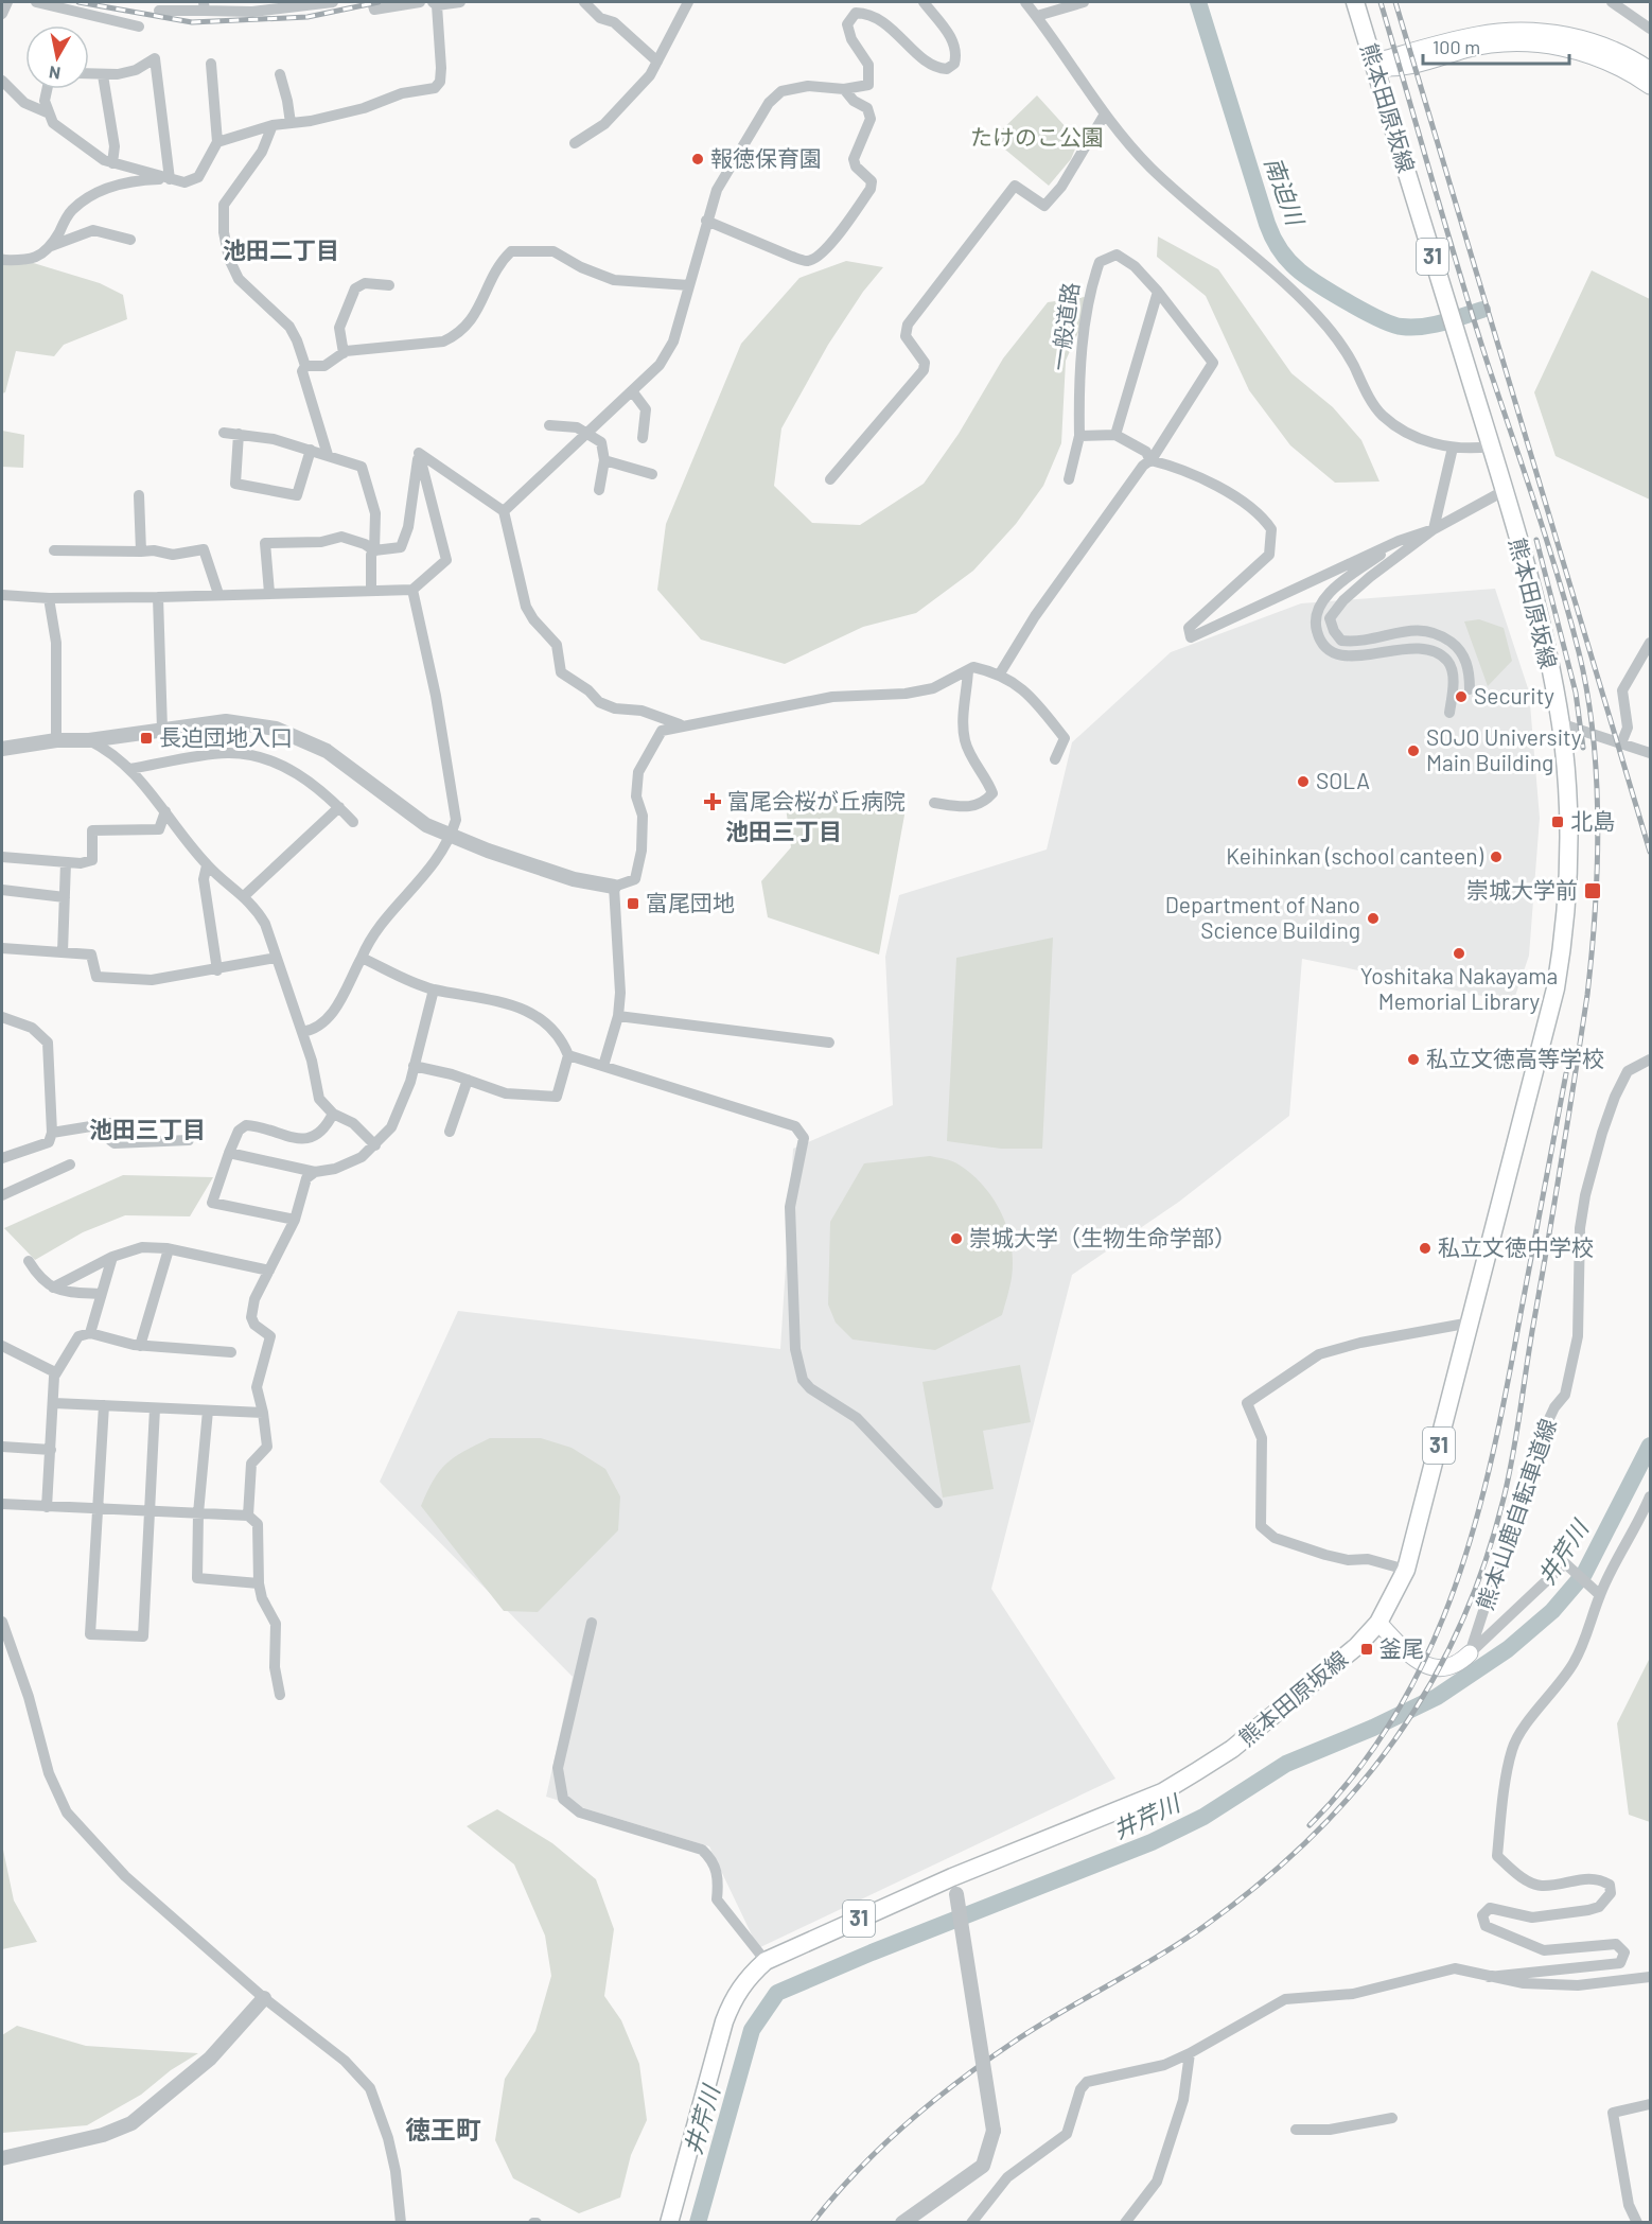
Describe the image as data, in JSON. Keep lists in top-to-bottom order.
{
  "streets": {
    "main road": ["熊本田原坂線", "31"],
    "street": ["一般道路", "熊本山鹿自転車道線"]
  },
  "districts": [
    "池田二丁目",
    "池田三丁目",
    "池田三丁目",
    "徳王町"
  ],
  "water": ["南迫川", "井芹川"],
  "parks": ["たけのこ公園"],
  "places": {
    "other": [
      "報徳保育園",
      "Security",
      "SOJO University Main Building",
      "SOLA",
      "Keihinkan (school canteen)",
      "Department of Nano Science Building",
      "Yoshitaka Nakayama Memorial Library",
      "私立文徳高等学校",
      "崇城大学（生物生命学部）",
      "私立文徳中学校"
    ],
    "transit": [
      "長迫団地入口",
      "北島",
      "崇城大学前",
      "富尾団地",
      "釜尾"
    ],
    "health": ["富尾会桜が丘病院"]
  },
  "scale_bar": "100 m",
  "north": "bottom"
}
